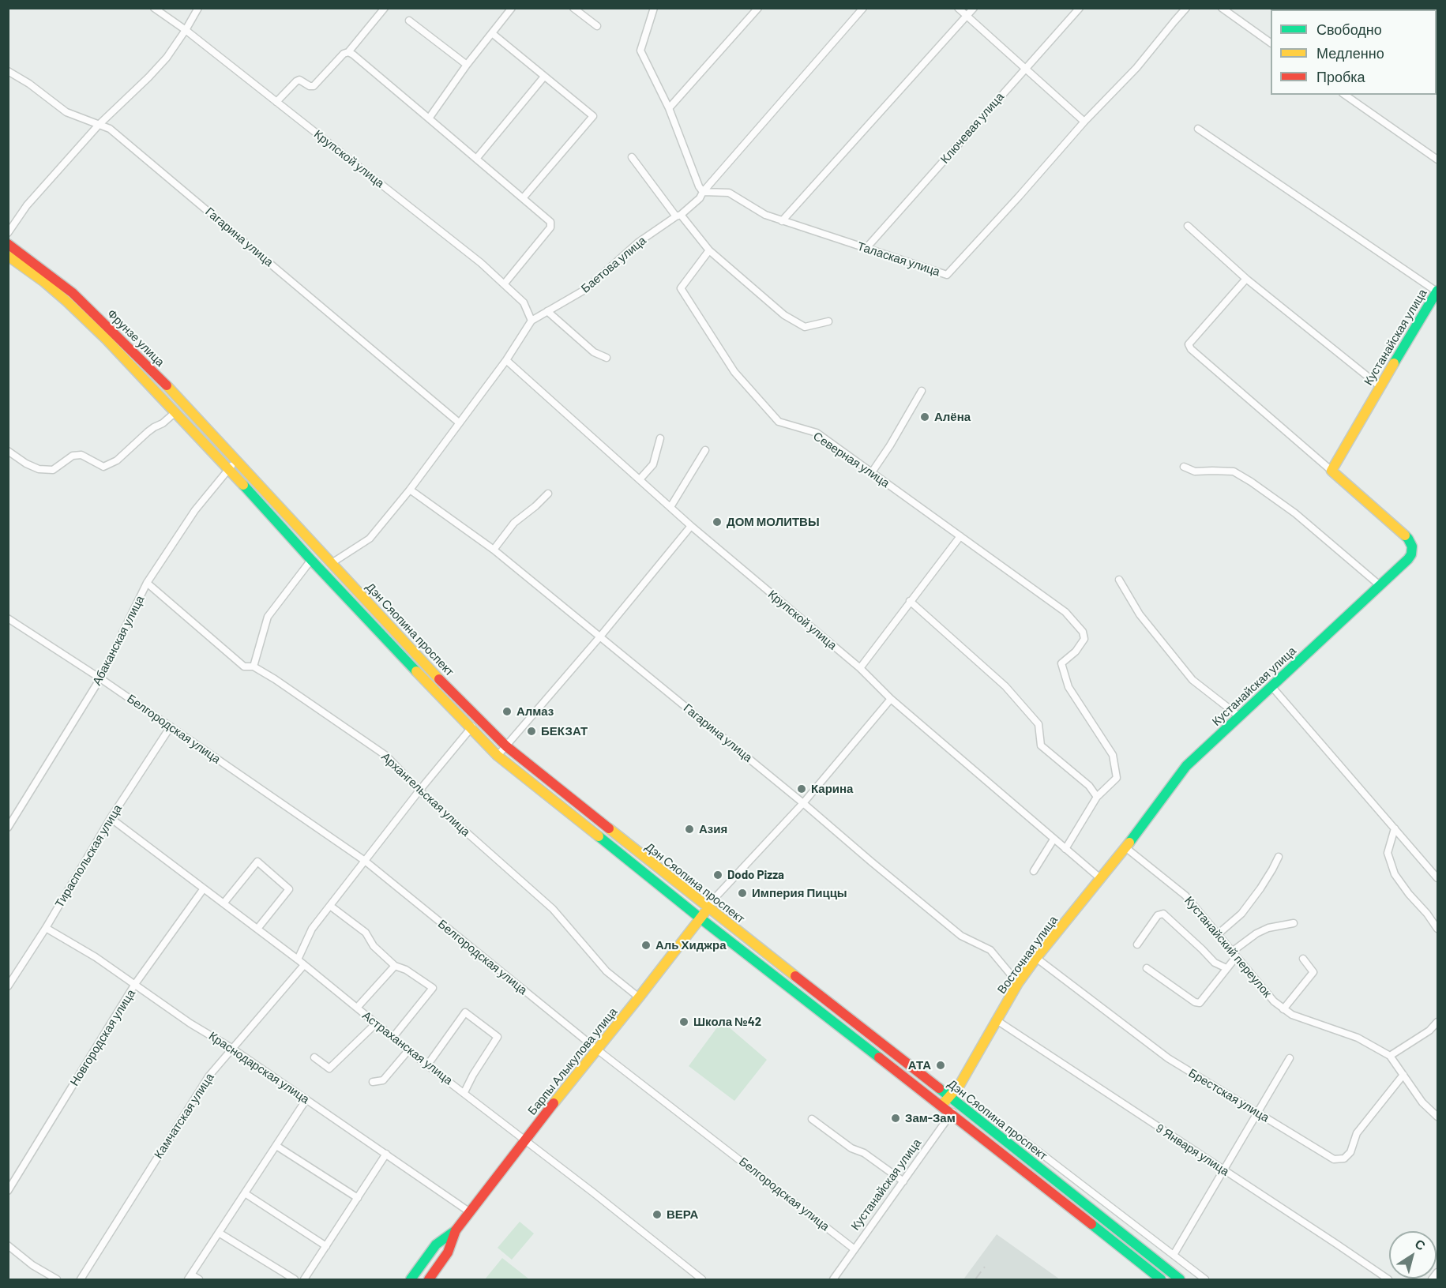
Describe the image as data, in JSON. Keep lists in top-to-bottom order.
{
  "streets": {
    "main road": [
      "Кустанайская улица",
      "Фрунзе улица",
      "Дэн Сяопина проспект",
      "Восточная улица",
      "Барпы Алыкулова улица"
    ],
    "street": [
      "Ключевая улица",
      "Крупской улица",
      "Гагарина улица",
      "Талаская улица",
      "Баетова улица",
      "Северная улица",
      "Абаканская улица",
      "Белгородская улица",
      "Архангельская улица",
      "Тираспольская улица",
      "Кустанайский переулок",
      "Новгородская улица",
      "Астраханская улица",
      "Краснодарская улица",
      "Брестская улица",
      "Камчатская улица",
      "9 Января улица"
    ]
  },
  "crossings": [
    ["Ключевая улица", "Талаская улица"],
    ["Крупской улица", "Баетова улица"],
    ["Крупской улица", "Восточная улица"],
    ["Гагарина улица", "Баетова улица"],
    ["Гагарина улица", "Восточная улица"],
    ["Талаская улица", "Баетова улица"],
    ["Баетова улица", "Дэн Сяопина проспект"],
    ["Кустанайская улица", "Дэн Сяопина проспект"],
    ["Кустанайская улица", "Белгородская улица"],
    ["Кустанайская улица", "Кустанайский переулок"],
    ["Кустанайская улица", "Восточная улица"],
    ["Фрунзе улица", "Дэн Сяопина проспект"],
    ["Фрунзе улица", "Абаканская улица"],
    ["Дэн Сяопина проспект", "Абаканская улица"],
    ["Дэн Сяопина проспект", "Восточная улица"],
    ["Дэн Сяопина проспект", "Барпы Алыкулова улица"],
    ["Абаканская улица", "Белгородская улица"],
    ["Абаканская улица", "Архангельская улица"],
    ["Белгородская улица", "Тираспольская улица"],
    ["Белгородская улица", "Барпы Алыкулова улица"],
    ["Архангельская улица", "Барпы Алыкулова улица"],
    ["Тираспольская улица", "Астраханская улица"],
    ["Тираспольская улица", "Краснодарская улица"],
    ["Кустанайский переулок", "Восточная улица"],
    ["Восточная улица", "Брестская улица"],
    ["Восточная улица", "9 Января улица"],
    ["Новгородская улица", "Астраханская улица"],
    ["Новгородская улица", "Краснодарская улица"],
    ["Астраханская улица", "Барпы Алыкулова улица"],
    ["Астраханская улица", "Камчатская улица"],
    ["Барпы Алыкулова улица", "Краснодарская улица"],
    ["Краснодарская улица", "Камчатская улица"]
  ],
  "places": [
    "Алёна",
    "ДОМ МОЛИТВЫ",
    "Алмаз",
    "БЕКЗАТ",
    "Карина",
    "Азия",
    "Dodo Pizza",
    "Империя Пиццы",
    "Аль Хиджра",
    "Школа №42",
    "АТА",
    "Зам-Зам",
    "ВЕРА"
  ],
  "legend": ["Свободно", "Медленно", "Пробка"],
  "north": "top right"
}
